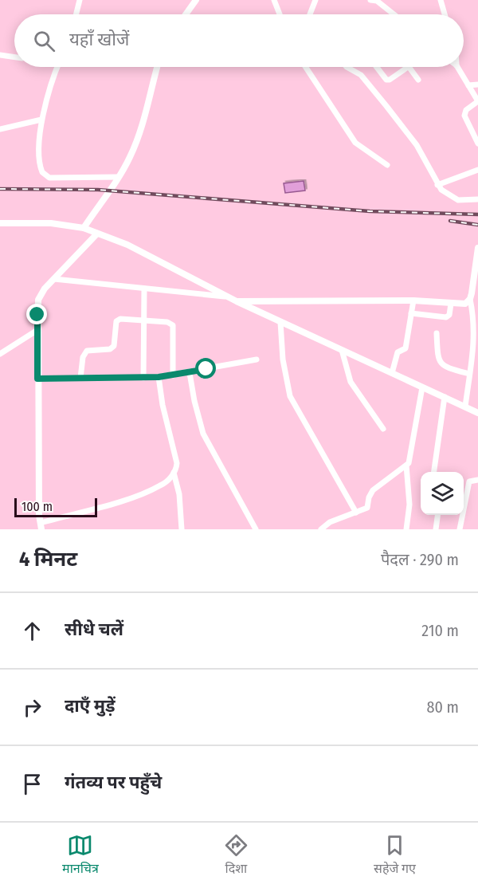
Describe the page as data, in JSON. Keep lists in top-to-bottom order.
{
  "scale_bar": "100 m",
  "page": {
    "search": "यहाँ खोजें",
    "scale": "100 m",
    "heading": ["4 मिनट", "पैदल · 290 m"],
    "list": [
      ["सीधे चलें", "210 m"],
      ["दाएँ मुड़ें", "80 m"],
      "गंतव्य पर पहुँचे"
    ],
    "nav": ["मानचित्र", "दिशा", "सहेजे गए"]
  }
}
